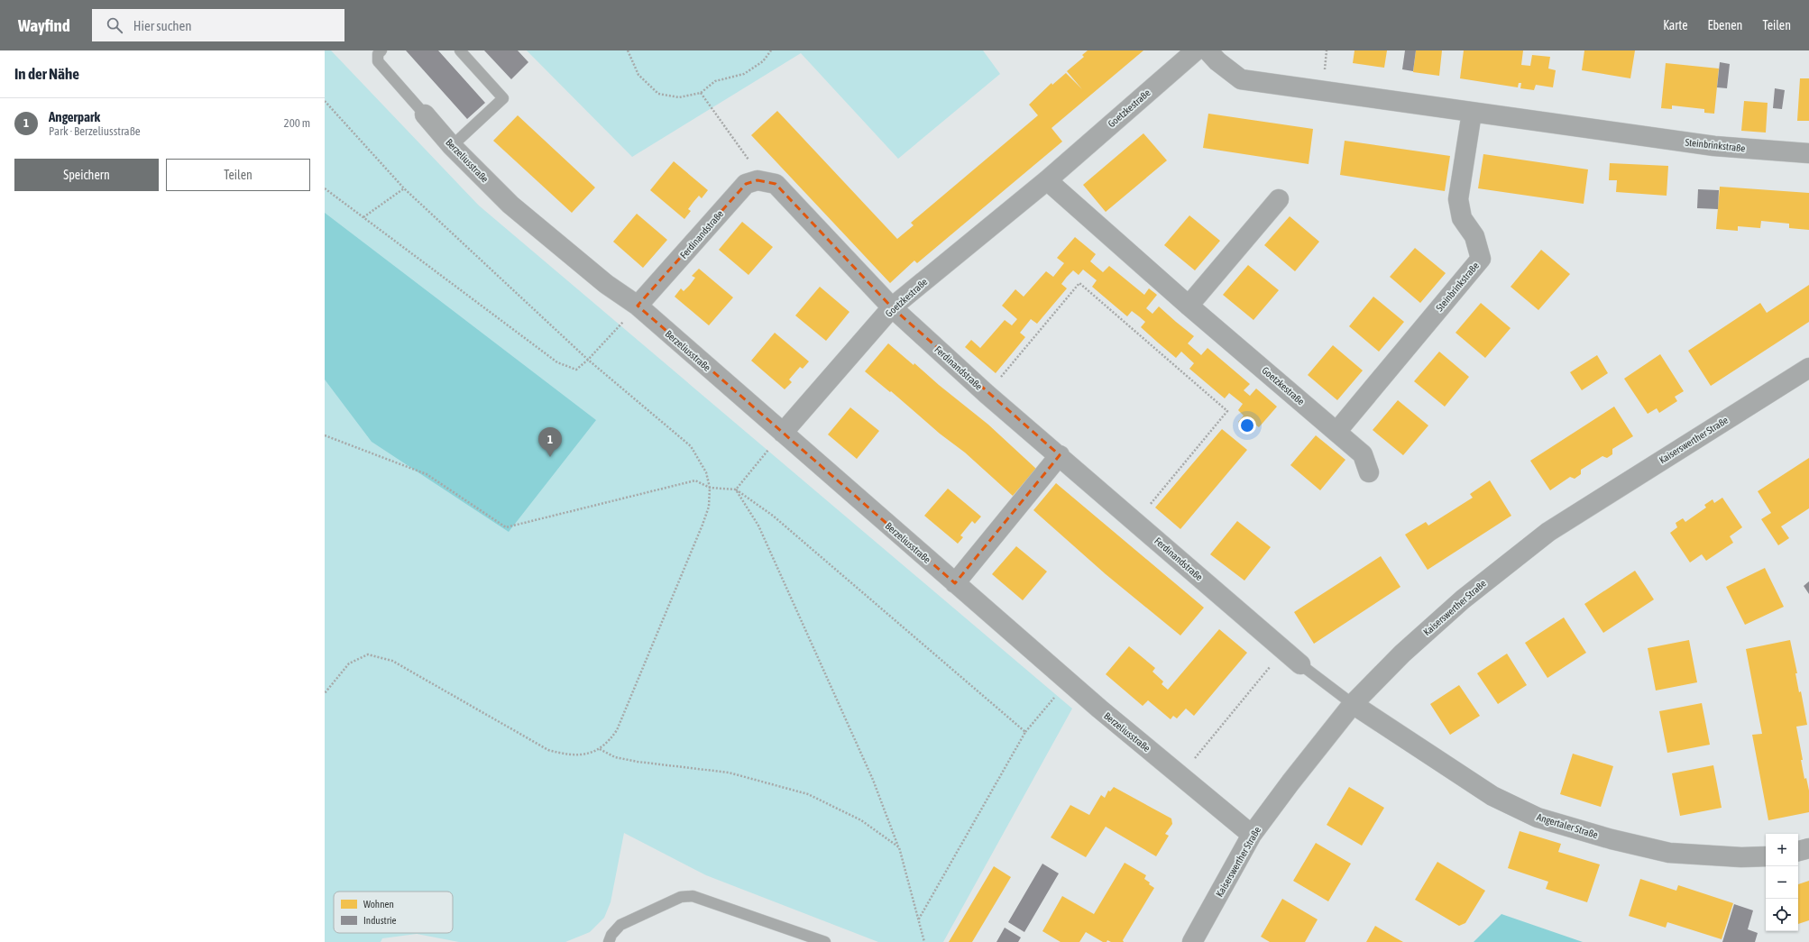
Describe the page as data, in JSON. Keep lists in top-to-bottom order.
{
  "streets": {
    "street": [
      "Goetzkestraße",
      "Steinbrinkstraße",
      "Berzeliusstraße",
      "Ferdinandstraße",
      "Kaiserswerther Straße",
      "Angertaler Straße"
    ]
  },
  "crossings": [
    ["Goetzkestraße", "Steinbrinkstraße"],
    ["Goetzkestraße", "Berzeliusstraße"],
    ["Goetzkestraße", "Ferdinandstraße"],
    ["Berzeliusstraße", "Ferdinandstraße"],
    ["Berzeliusstraße", "Kaiserswerther Straße"],
    ["Kaiserswerther Straße", "Angertaler Straße"]
  ],
  "legend": ["Wohnen", "Industrie"],
  "page": {
    "header": "Wayfind",
    "search": "Hier suchen",
    "nav": ["Karte", "Ebenen", "Teilen"],
    "heading": "In der Nähe",
    "list": [
      {
        "mark": "1",
        "name": "Angerpark",
        "note": "Park · Berzeliusstraße",
        "value": "200 m"
      }
    ],
    "buttons": ["Speichern", "Teilen"],
    "pins": "1",
    "map_buttons": ["+", "−"]
  }
}
